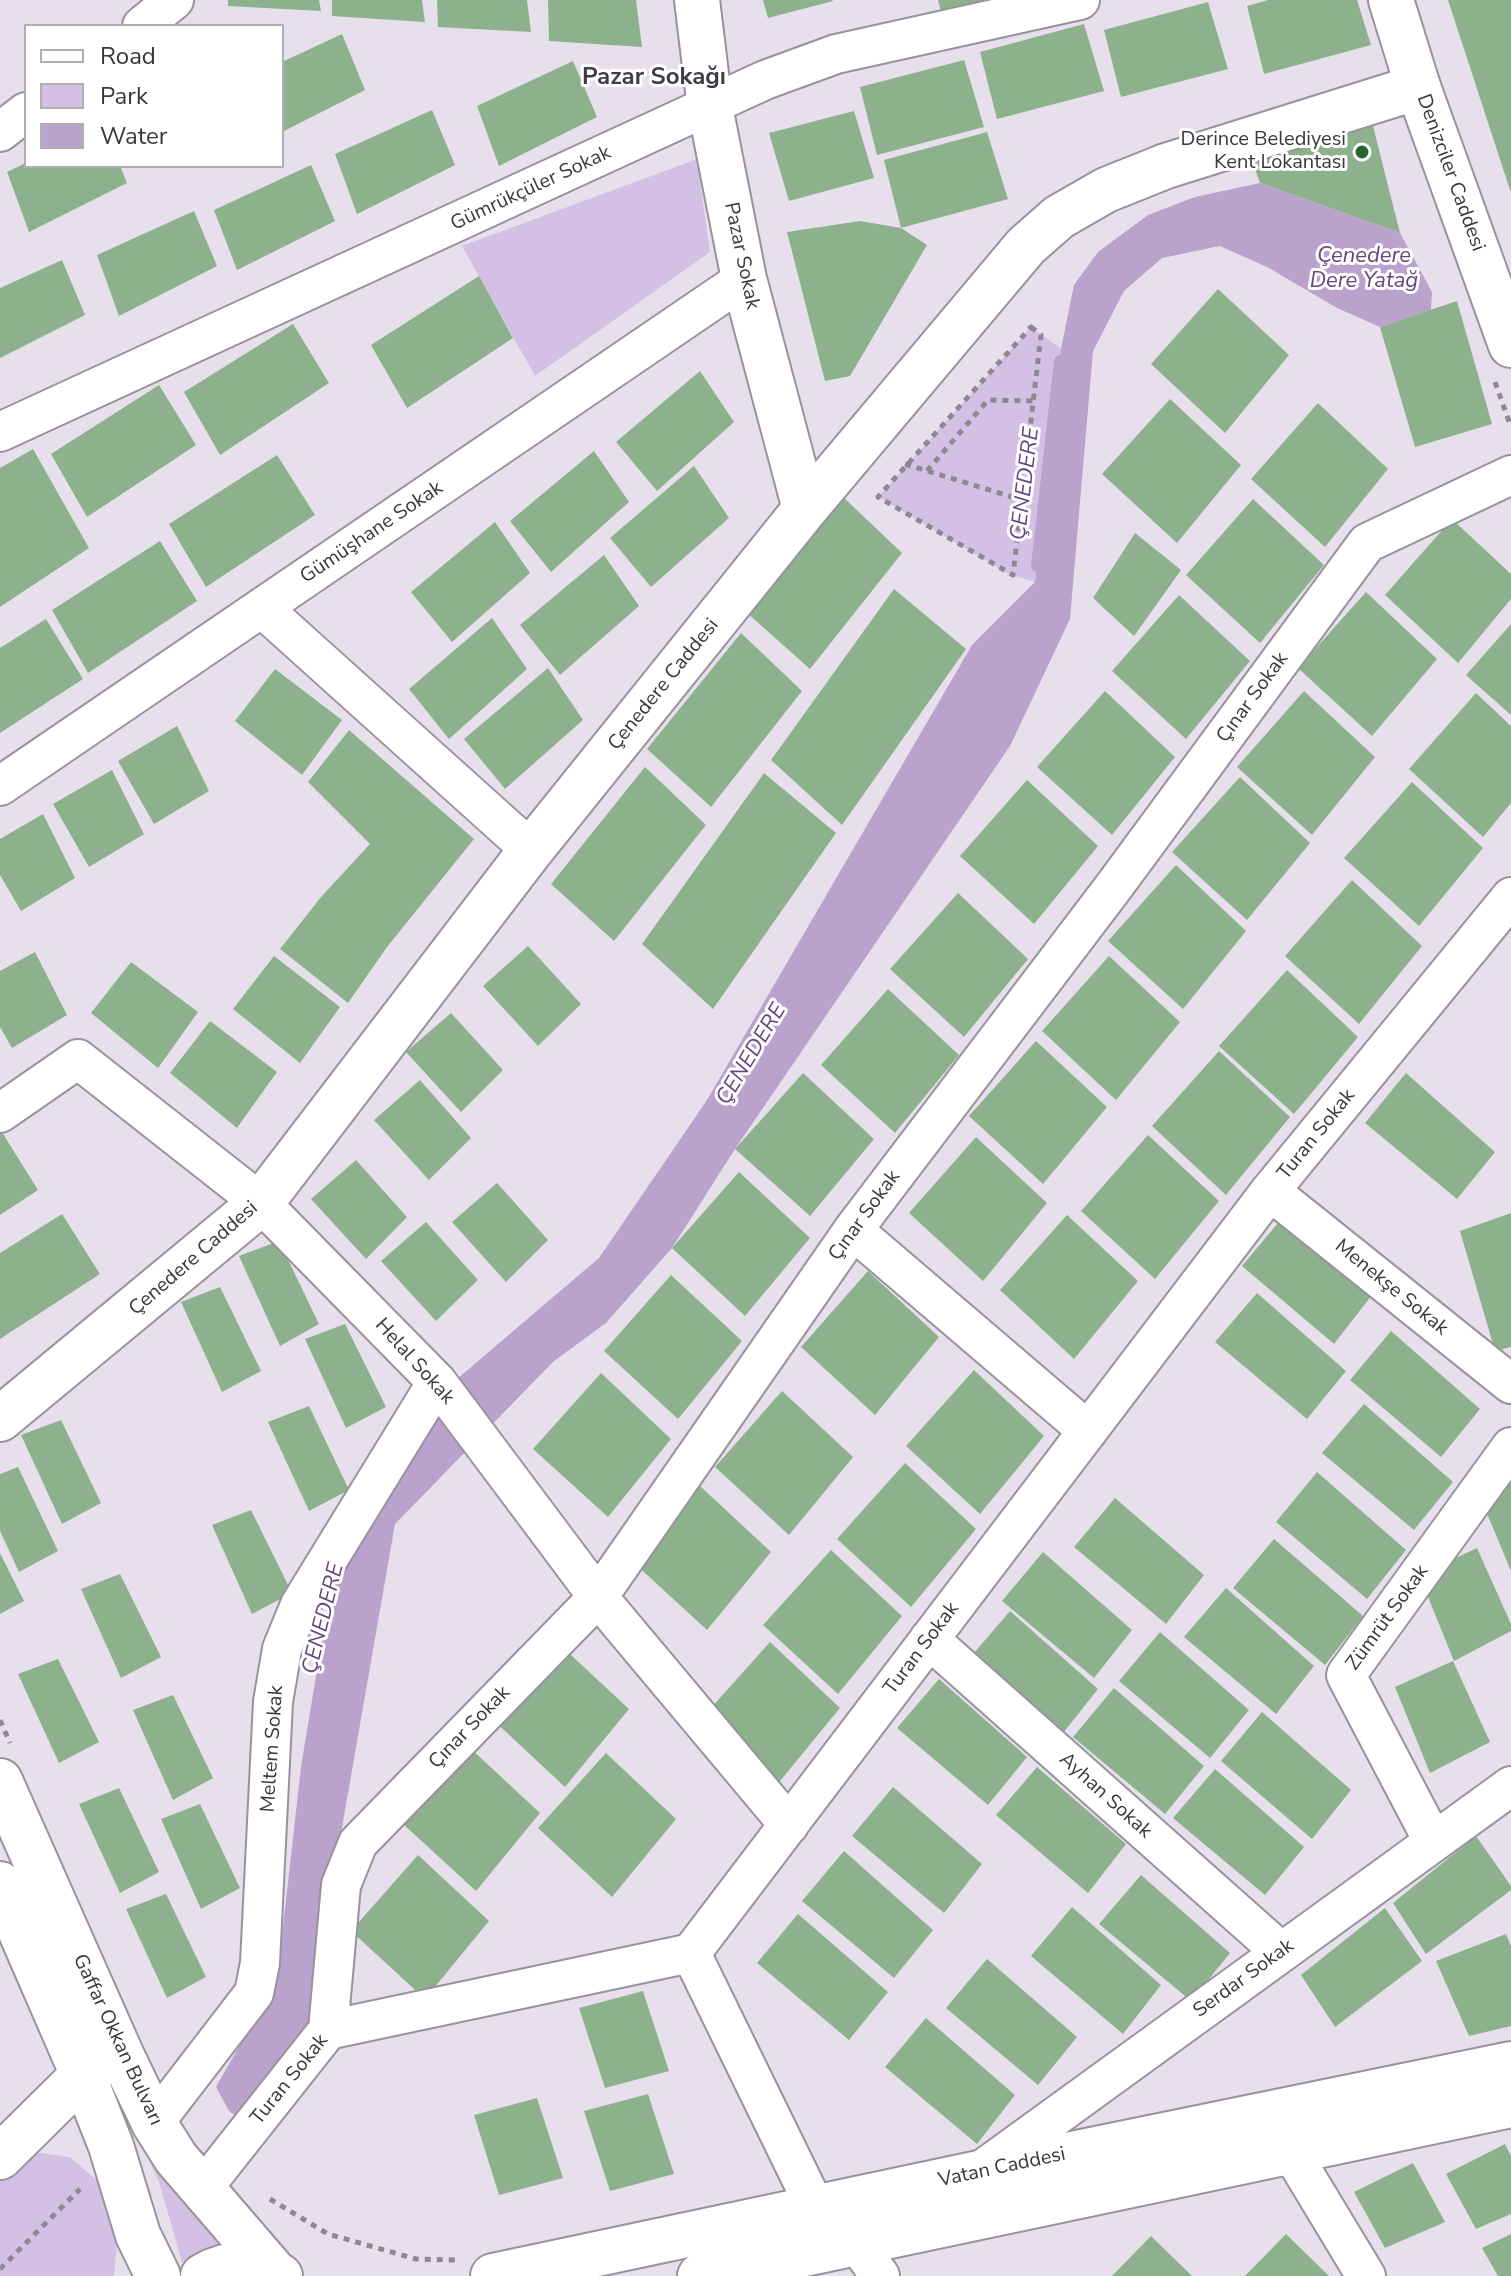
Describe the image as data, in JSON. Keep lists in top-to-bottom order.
{
  "streets": {
    "main road": [
      "Denizciler Caddesi",
      "Pazar Sokak",
      "Çenedere Caddesi",
      "Gaffar Okkan Bulvarı",
      "Vatan Caddesi"
    ],
    "street": [
      "Gümrükçüler Sokak",
      "Gümüşhane Sokak",
      "Çınar Sokak",
      "Turan Sokak",
      "Menekşe Sokak",
      "Helal Sokak",
      "Zümrüt Sokak",
      "Meltem Sokak",
      "Ayhan Sokak",
      "Serdar Sokak"
    ]
  },
  "crossings": [
    ["Denizciler Caddesi", "Çenedere Caddesi"],
    ["Gümrükçüler Sokak", "Pazar Sokak"],
    ["Pazar Sokak", "Gümüşhane Sokak"],
    ["Pazar Sokak", "Çenedere Caddesi"],
    ["Çenedere Caddesi", "Helal Sokak"],
    ["Çınar Sokak", "Turan Sokak"],
    ["Çınar Sokak", "Helal Sokak"],
    ["Turan Sokak", "Menekşe Sokak"],
    ["Turan Sokak", "Helal Sokak"],
    ["Turan Sokak", "Ayhan Sokak"],
    ["Turan Sokak", "Gaffar Okkan Bulvarı"],
    ["Helal Sokak", "Meltem Sokak"],
    ["Zümrüt Sokak", "Serdar Sokak"],
    ["Meltem Sokak", "Gaffar Okkan Bulvarı"],
    ["Ayhan Sokak", "Serdar Sokak"],
    ["Serdar Sokak", "Vatan Caddesi"]
  ],
  "districts": ["Pazar Sokağı"],
  "water": ["Çenedere Dere Yatağ", "ÇENEDERE"],
  "places": ["Derince Belediyesi Kent Lokantası"],
  "legend": ["Road", "Park", "Water"]
}
